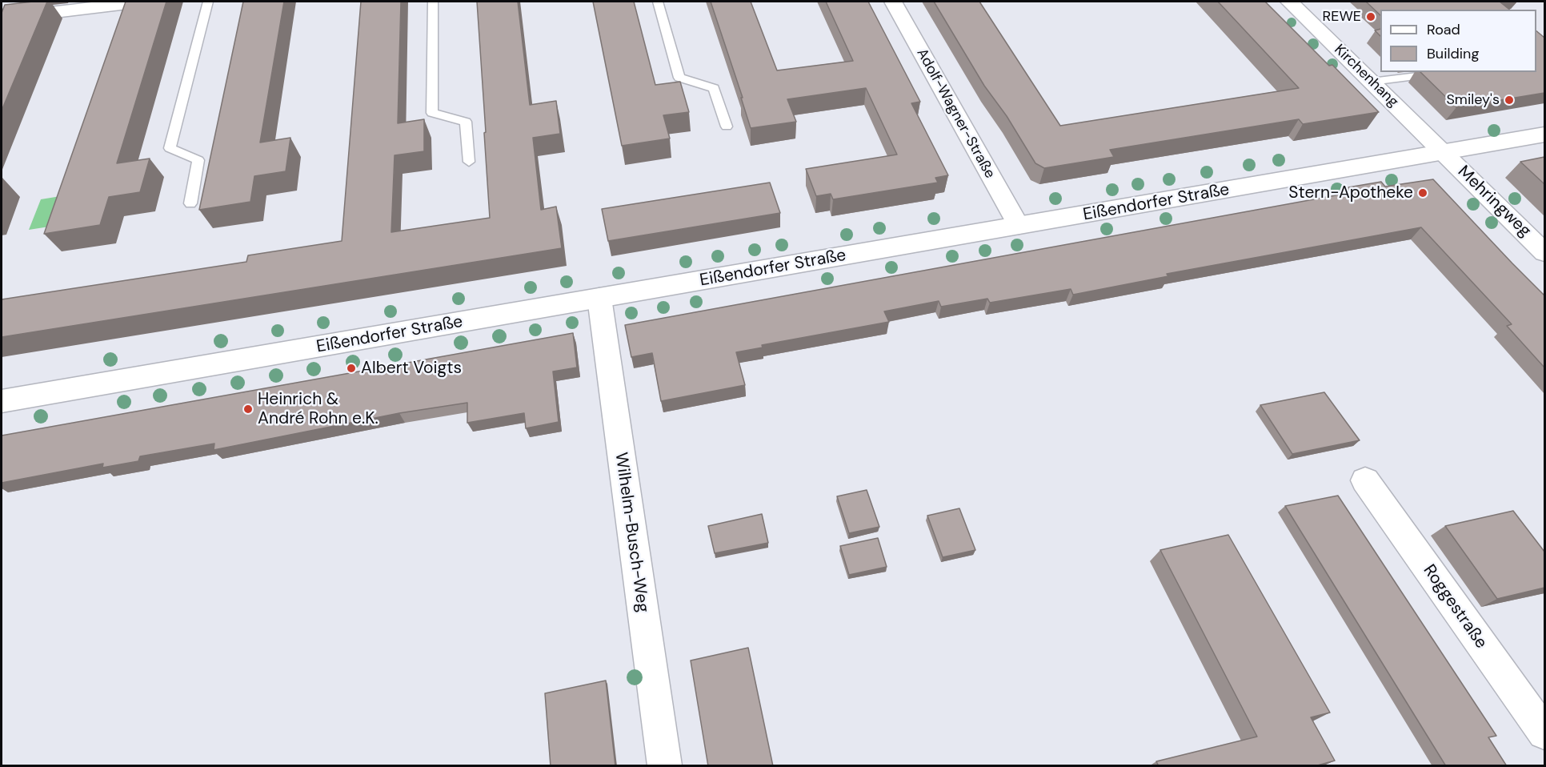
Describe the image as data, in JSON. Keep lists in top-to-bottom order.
{
  "streets": {
    "street": [
      "Kirchenhang",
      "Adolf-Wagner-Straße",
      "Mehringweg",
      "Eißendorfer Straße",
      "Wilhelm-Busch-Weg",
      "Roggestraße"
    ]
  },
  "crossings": [
    ["Kirchenhang", "Mehringweg"],
    ["Kirchenhang", "Eißendorfer Straße"],
    ["Adolf-Wagner-Straße", "Eißendorfer Straße"],
    ["Mehringweg", "Eißendorfer Straße"],
    ["Eißendorfer Straße", "Wilhelm-Busch-Weg"]
  ],
  "places": [
    "REWE",
    "Smiley's",
    "Stern-Apotheke",
    "Albert Voigts",
    "Heinrich & André Rohn e.K."
  ],
  "legend": ["Road", "Building"]
}
